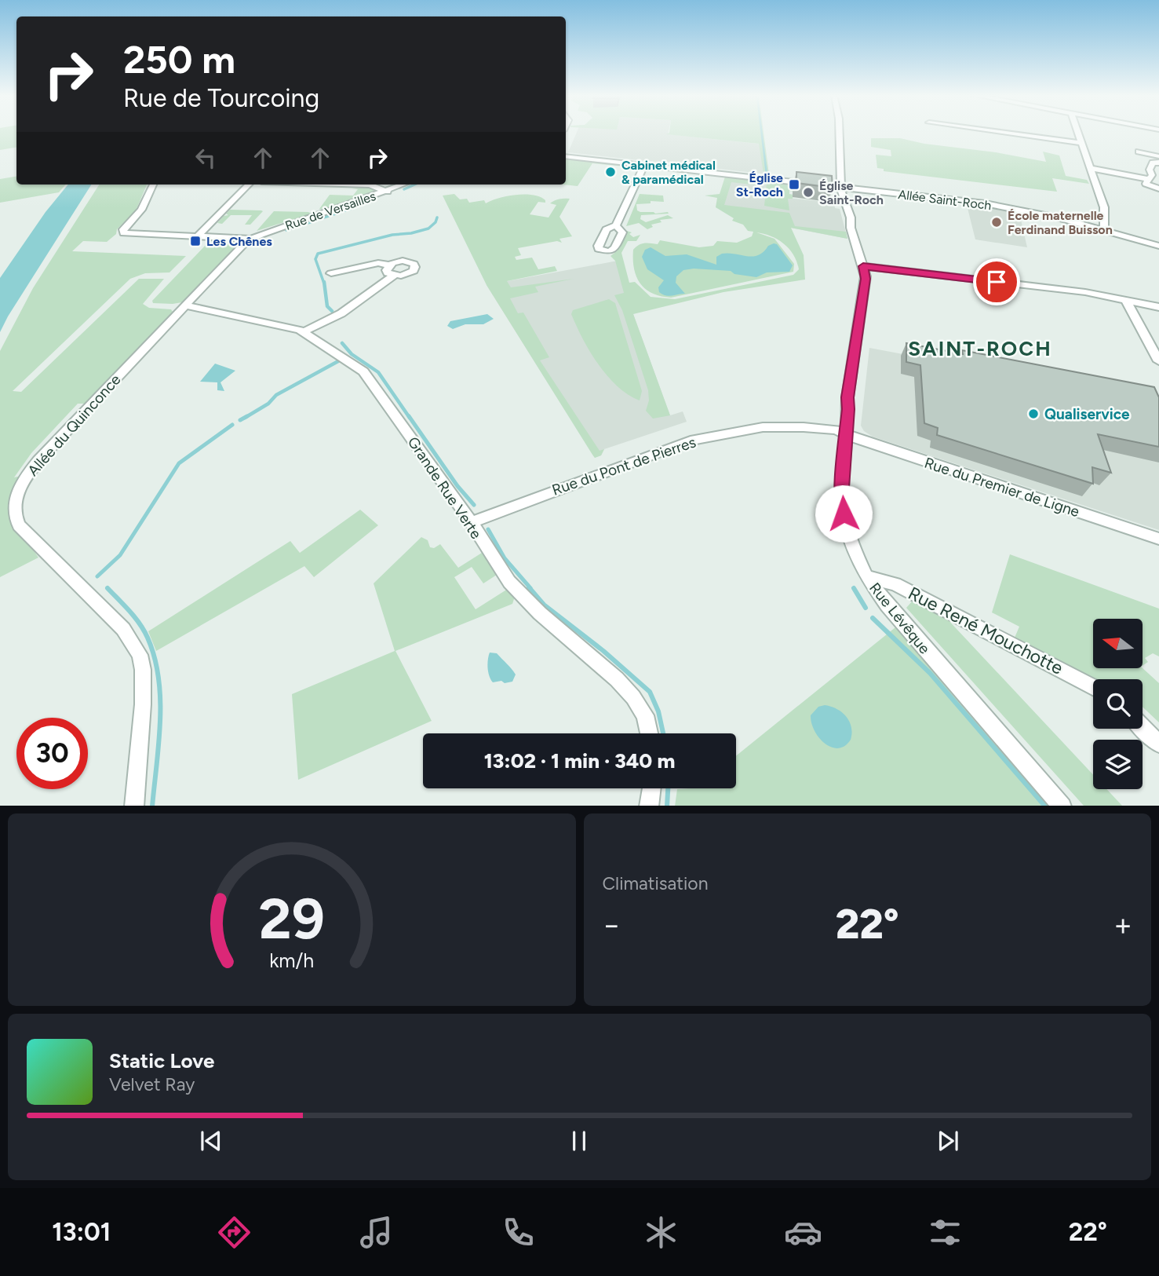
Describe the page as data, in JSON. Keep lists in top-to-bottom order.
{
  "streets": {
    "street": [
      "Allée Saint-Roch",
      "Rue de Versailles",
      "Allée du Quinconce",
      "Rue du Pont de Pierres",
      "Rue du Premier de Ligne",
      "Grande Rue Verte",
      "Rue Lévêque",
      "Rue René Mouchotte"
    ]
  },
  "crossings": [
    ["Allée Saint-Roch", "Rue Lévêque"],
    ["Rue de Versailles", "Allée du Quinconce"],
    ["Allée du Quinconce", "Grande Rue Verte"],
    ["Rue du Pont de Pierres", "Rue du Premier de Ligne"],
    ["Rue du Pont de Pierres", "Grande Rue Verte"],
    ["Rue du Pont de Pierres", "Rue Lévêque"],
    ["Rue du Premier de Ligne", "Rue Lévêque"],
    ["Rue Lévêque", "Rue René Mouchotte"]
  ],
  "districts": ["SAINT-ROCH"],
  "places": {
    "other": [
      "Cabinet médical & paramédical",
      "Église Saint-Roch",
      "École maternelle Ferdinand Buisson",
      "Qualiservice"
    ],
    "transit": ["Église St-Roch", "Les Chênes"]
  },
  "north": "left",
  "page": {
    "turn": ["250 m", "Rue de Tourcoing"],
    "limit": "30",
    "trip": "13:02 · 1 min · 340 m",
    "tile": "Climatisation",
    "heat": ["−", "22°", "+"],
    "song": ["Static Love", "Velvet Ray"],
    "tabs": ["13:01", "22°"],
    "gauge": ["29", "km/h"]
  }
}
